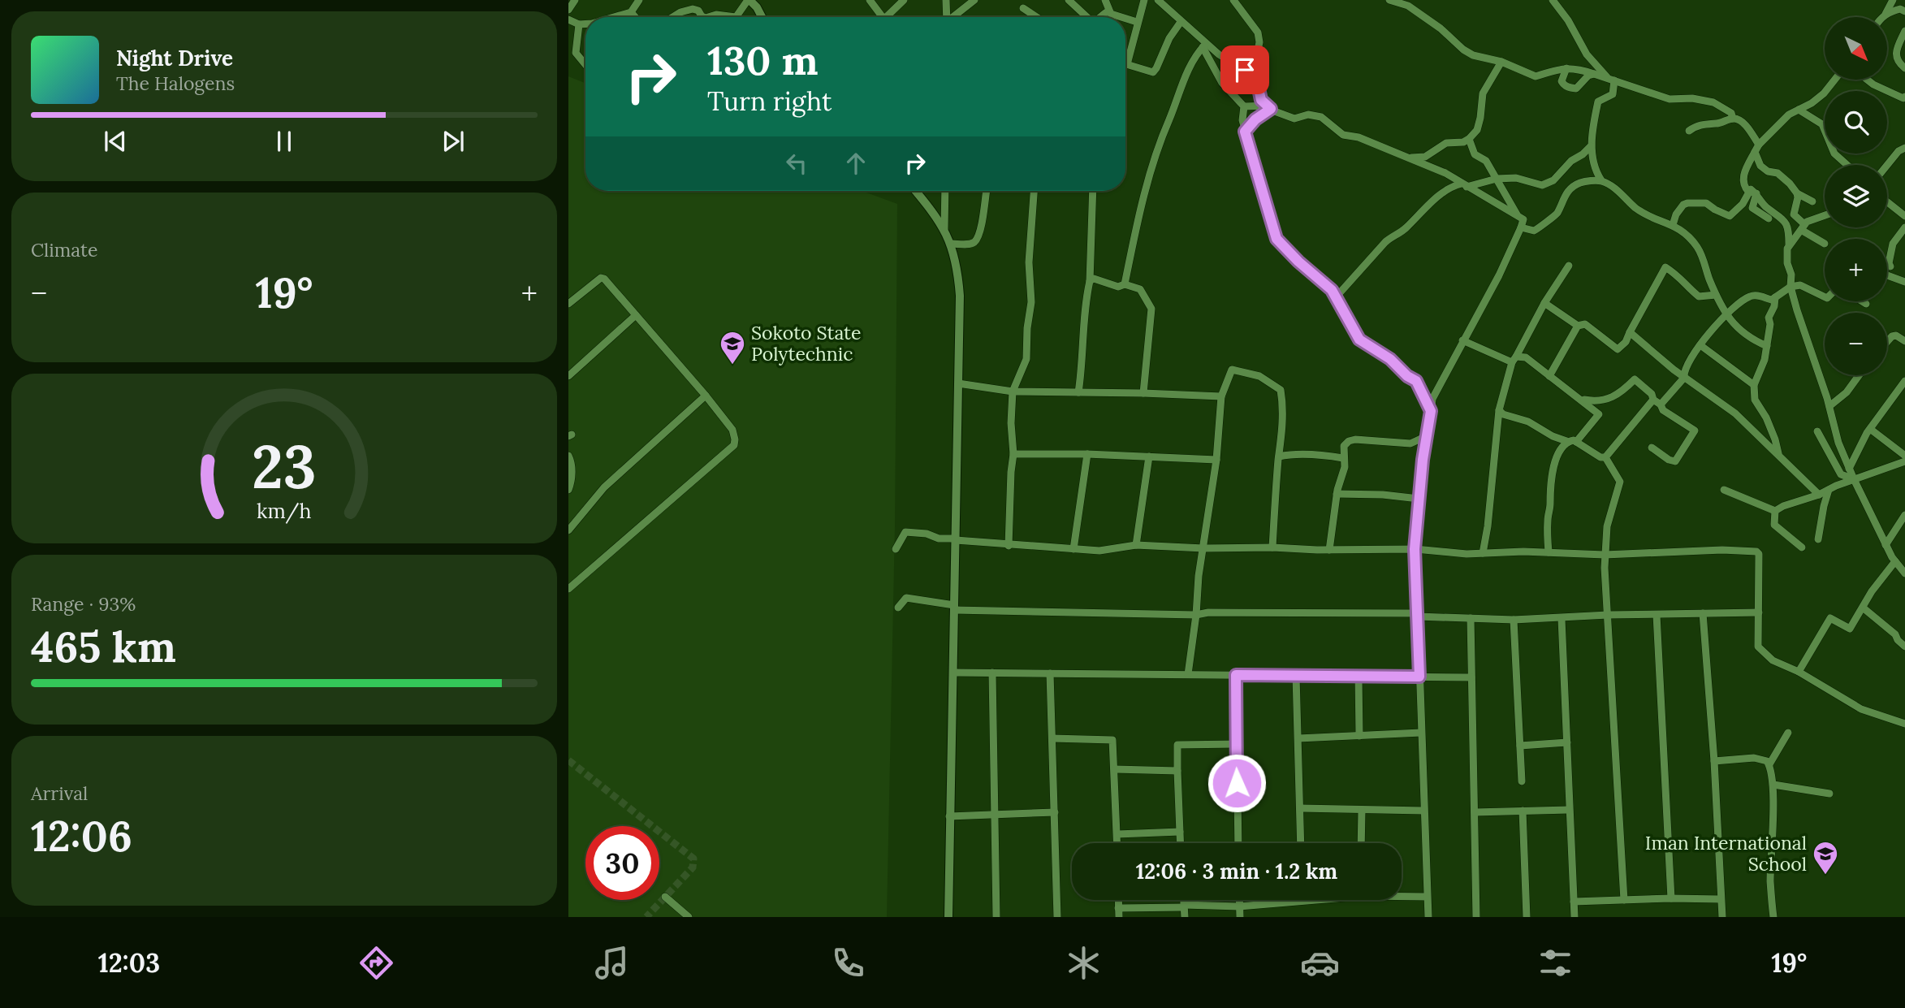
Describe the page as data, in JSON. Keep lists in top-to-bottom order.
{
  "places": {
    "school or university": ["Sokoto State Polytechnic", "Iman International School"]
  },
  "north": "bottom right",
  "page": {
    "map_buttons": ["+", "−"],
    "turn": ["130 m", "Turn right"],
    "song": ["Night Drive", "The Halogens"],
    "tile": [
      "Climate",
      ["Range · 93%", "465 km"],
      ["Arrival", "12:06"]
    ],
    "heat": ["−", "19°", "+"],
    "limit": "30",
    "trip": "12:06 · 3 min · 1.2 km",
    "tabs": ["12:03", "19°"],
    "gauge": ["23", "km/h"]
  }
}
